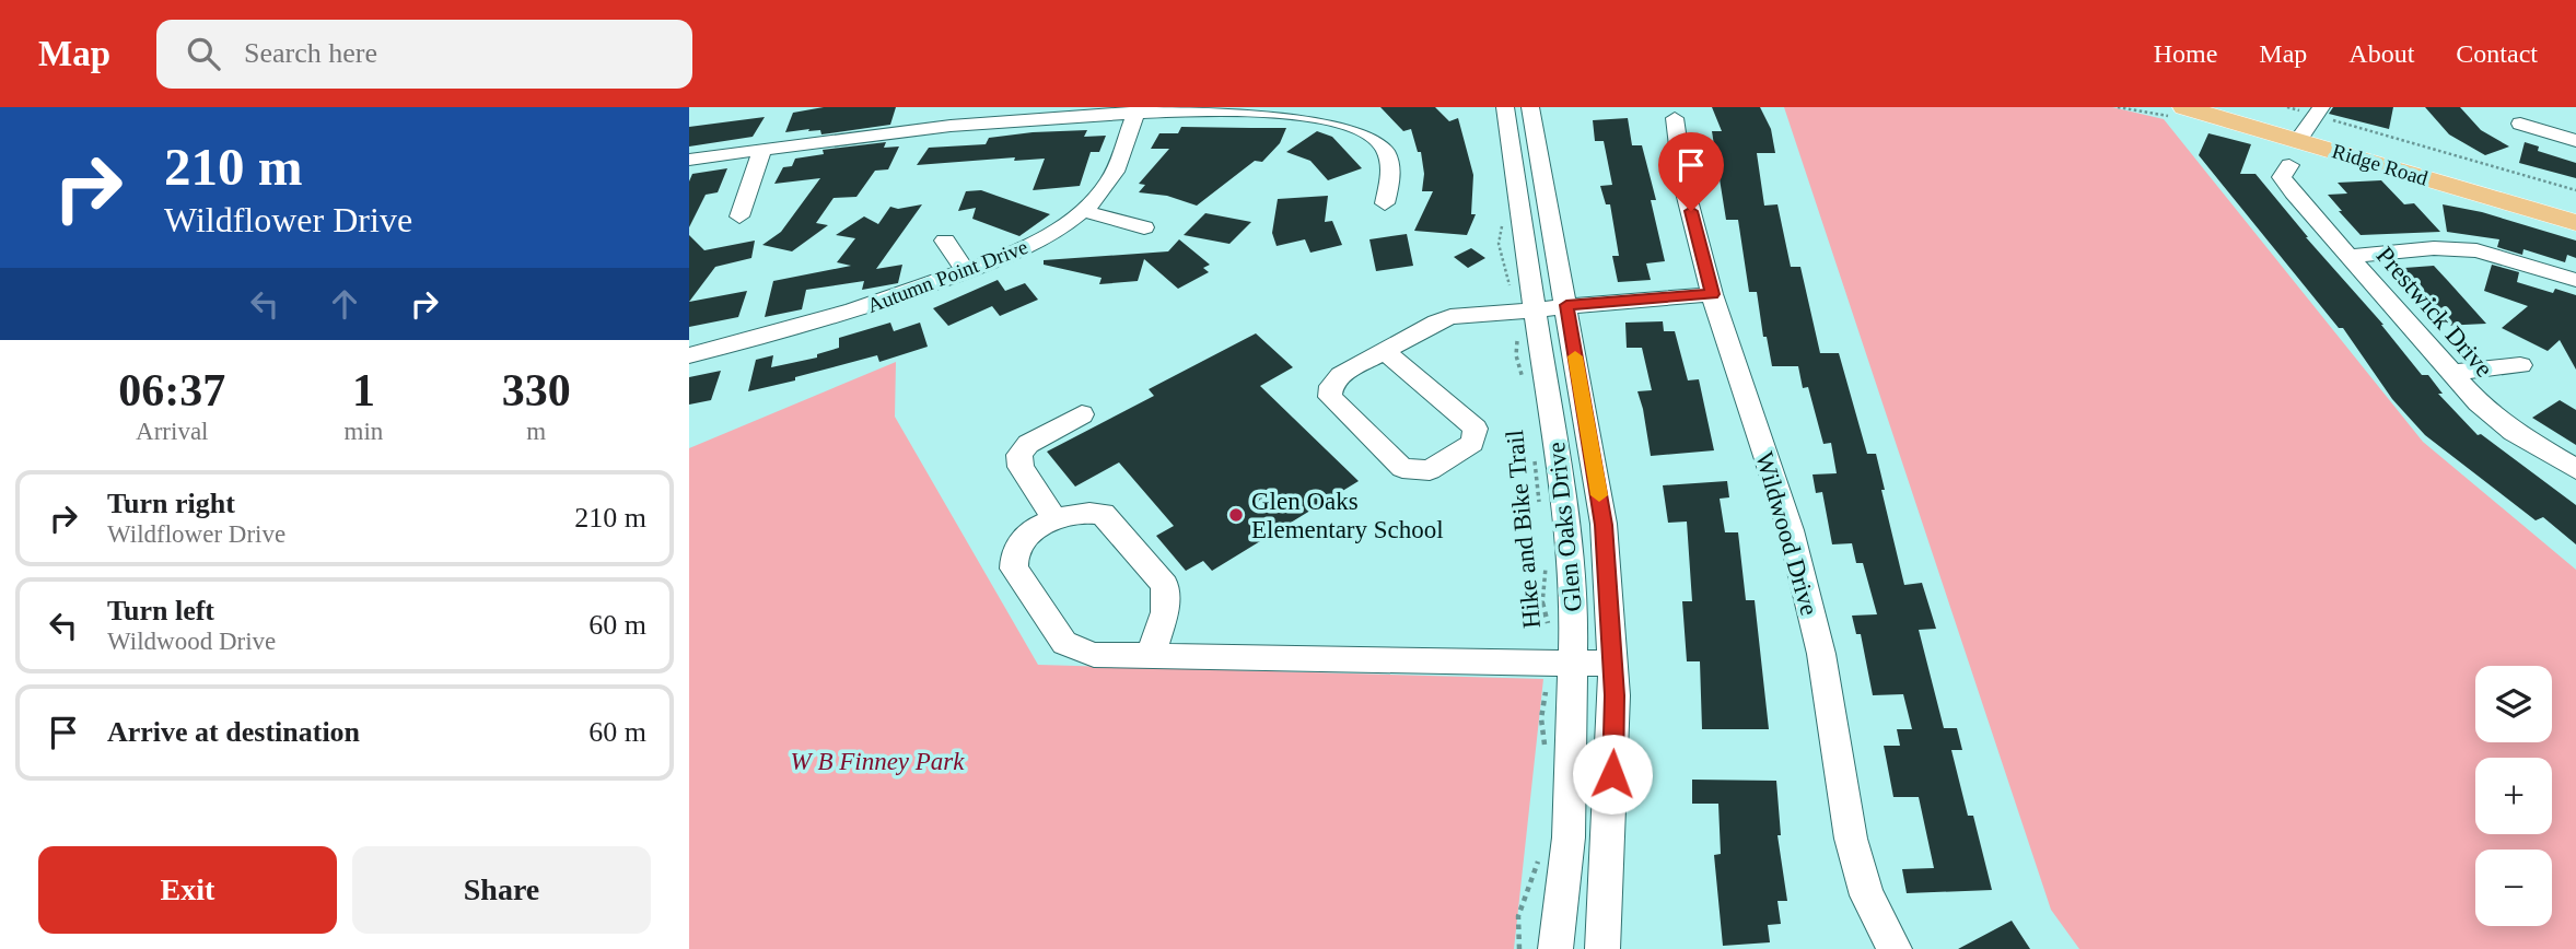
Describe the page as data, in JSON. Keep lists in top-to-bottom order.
{
  "streets": {
    "main road": ["Ridge Road"],
    "street": [
      "Autumn Point Drive",
      "Prestwick Drive",
      "Glen Oaks Drive",
      "Wildwood Drive"
    ],
    "path": ["Hike and Bike Trail"]
  },
  "crossings": [
    ["Glen Oaks Drive", "Hike and Bike Trail"]
  ],
  "parks": ["W B Finney Park"],
  "places": ["Glen Oaks Elementary School"],
  "page": {
    "header": "Map",
    "search": "Search here",
    "nav": [
      "Home",
      "Map",
      "About",
      "Contact"
    ],
    "turn": ["210 m", "Wildflower Drive"],
    "eta": [
      "06:37",
      "Arrival",
      "1",
      "min",
      "330",
      "m"
    ],
    "list": [
      {
        "name": "Turn right",
        "note": "Wildflower Drive",
        "value": "210 m"
      },
      {
        "name": "Turn left",
        "note": "Wildwood Drive",
        "value": "60 m"
      },
      {
        "name": "Arrive at destination",
        "value": "60 m"
      }
    ],
    "map_buttons": ["+", "−"],
    "buttons": ["Exit", "Share"]
  }
}
